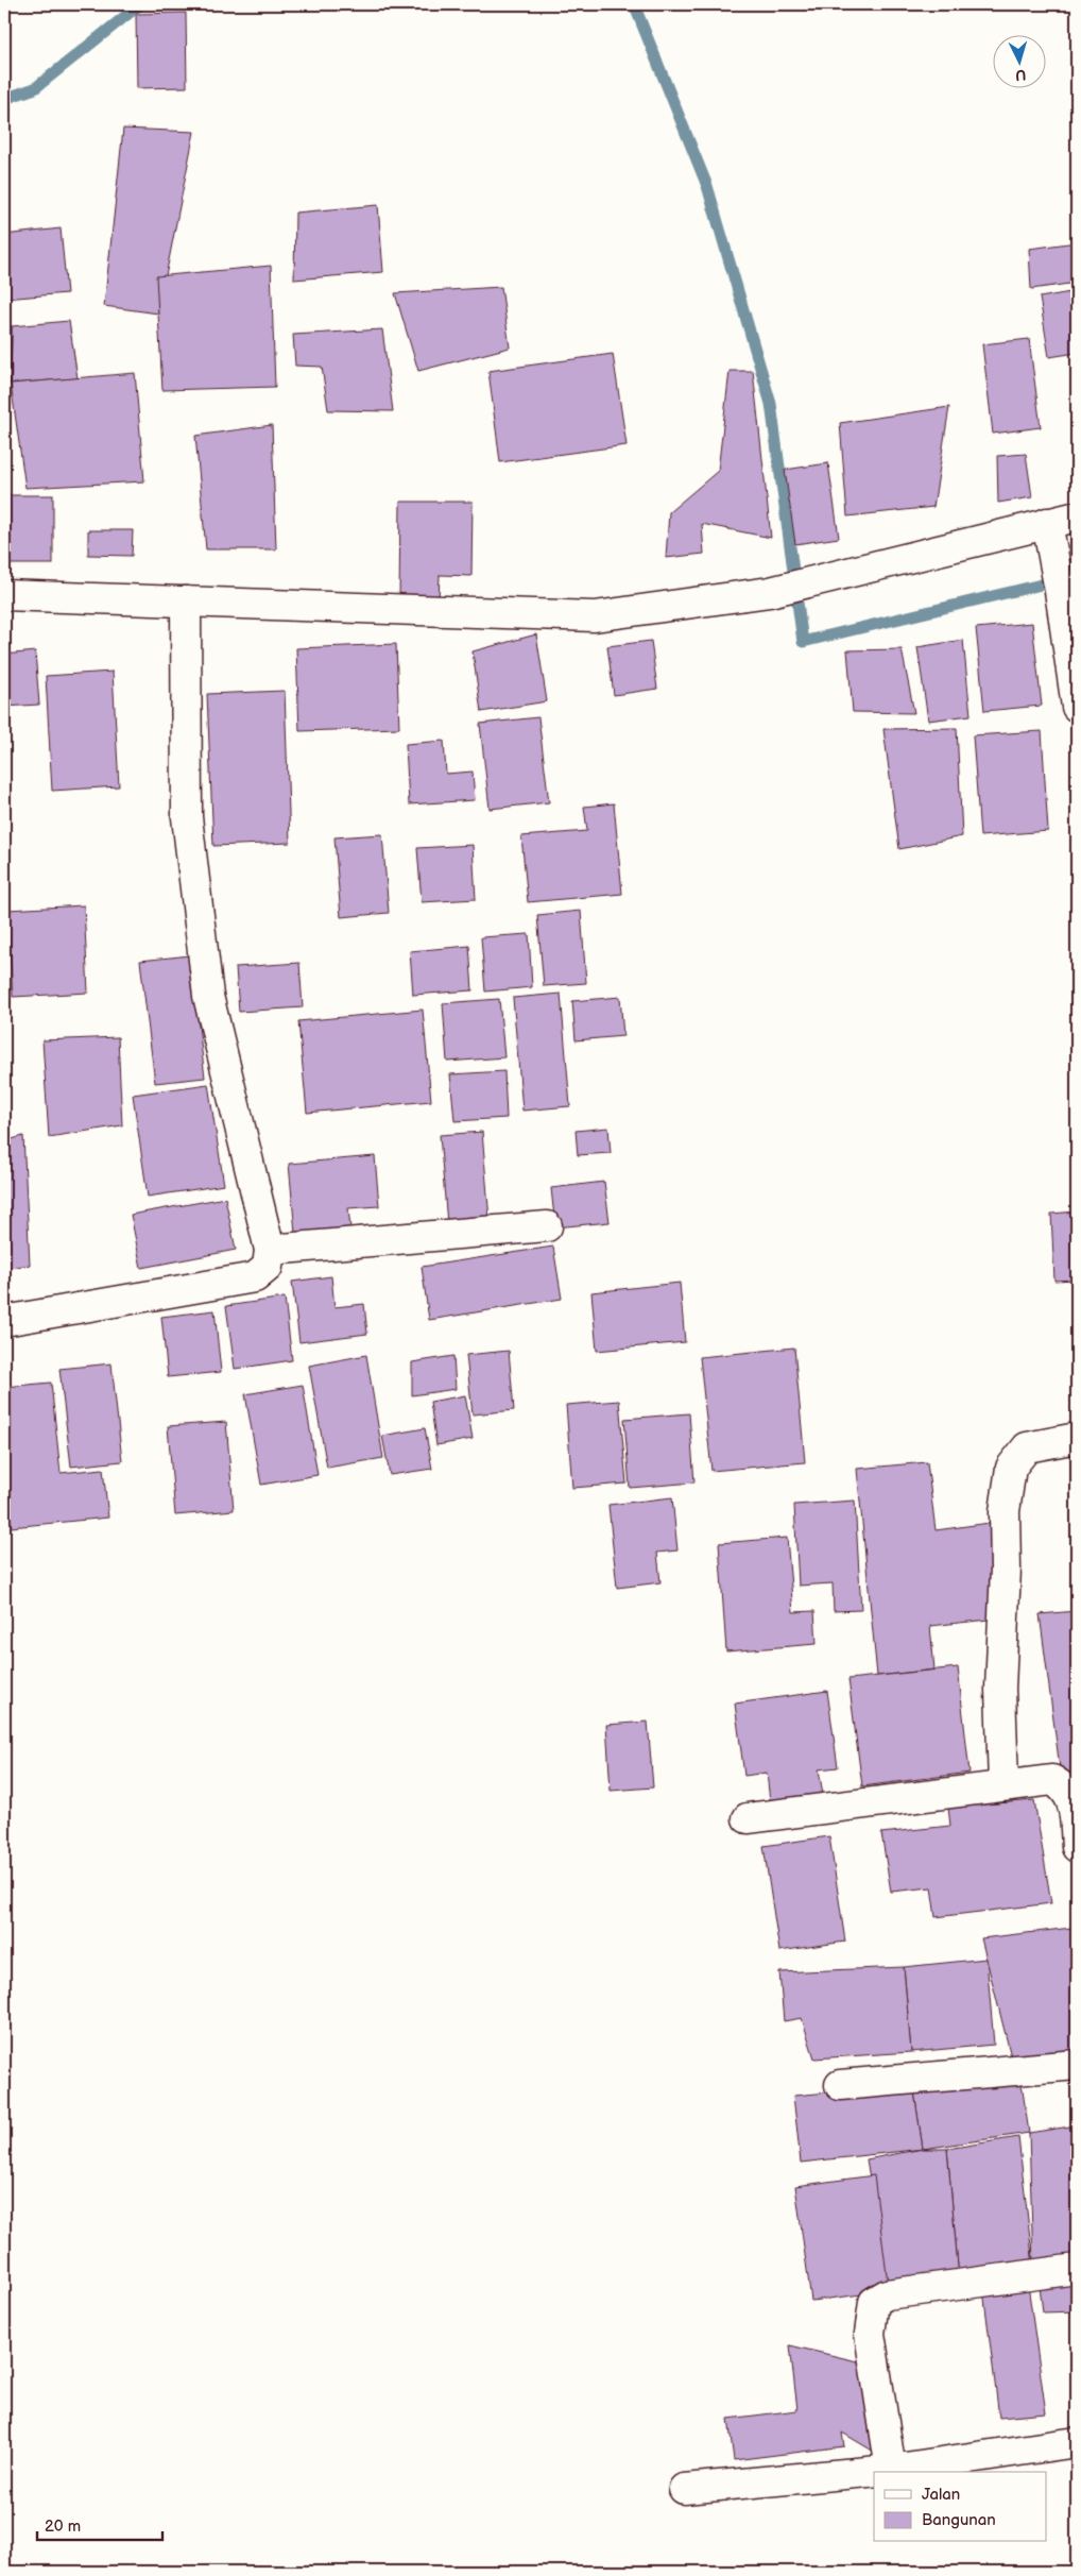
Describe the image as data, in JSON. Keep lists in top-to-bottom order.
{
  "legend": ["Jalan", "Bangunan"],
  "scale_bar": "20 m",
  "north": "bottom"
}
